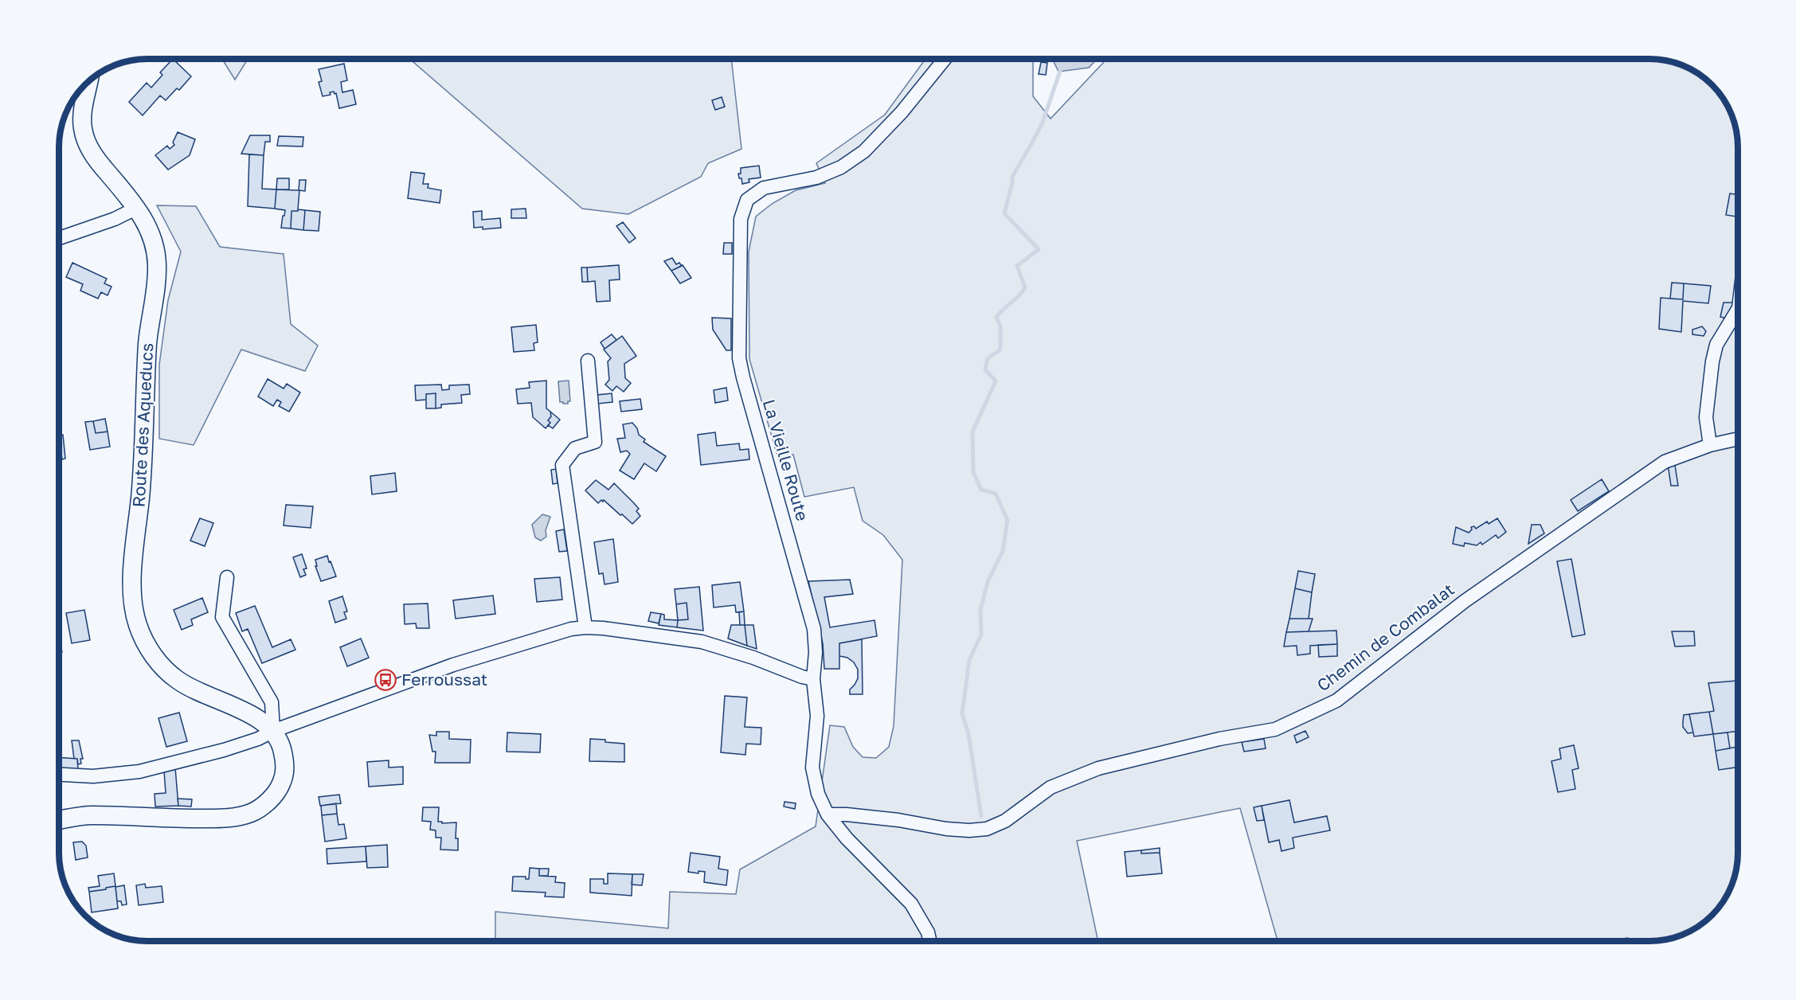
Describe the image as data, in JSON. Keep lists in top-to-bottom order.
{
  "streets": {
    "main road": ["Route des Aqueducs"],
    "street": ["La Vieille Route", "Chemin de Combalat"]
  },
  "crossings": [
    ["La Vieille Route", "Chemin de Combalat"]
  ],
  "places": {
    "bus stop": ["Ferroussat"]
  }
}
